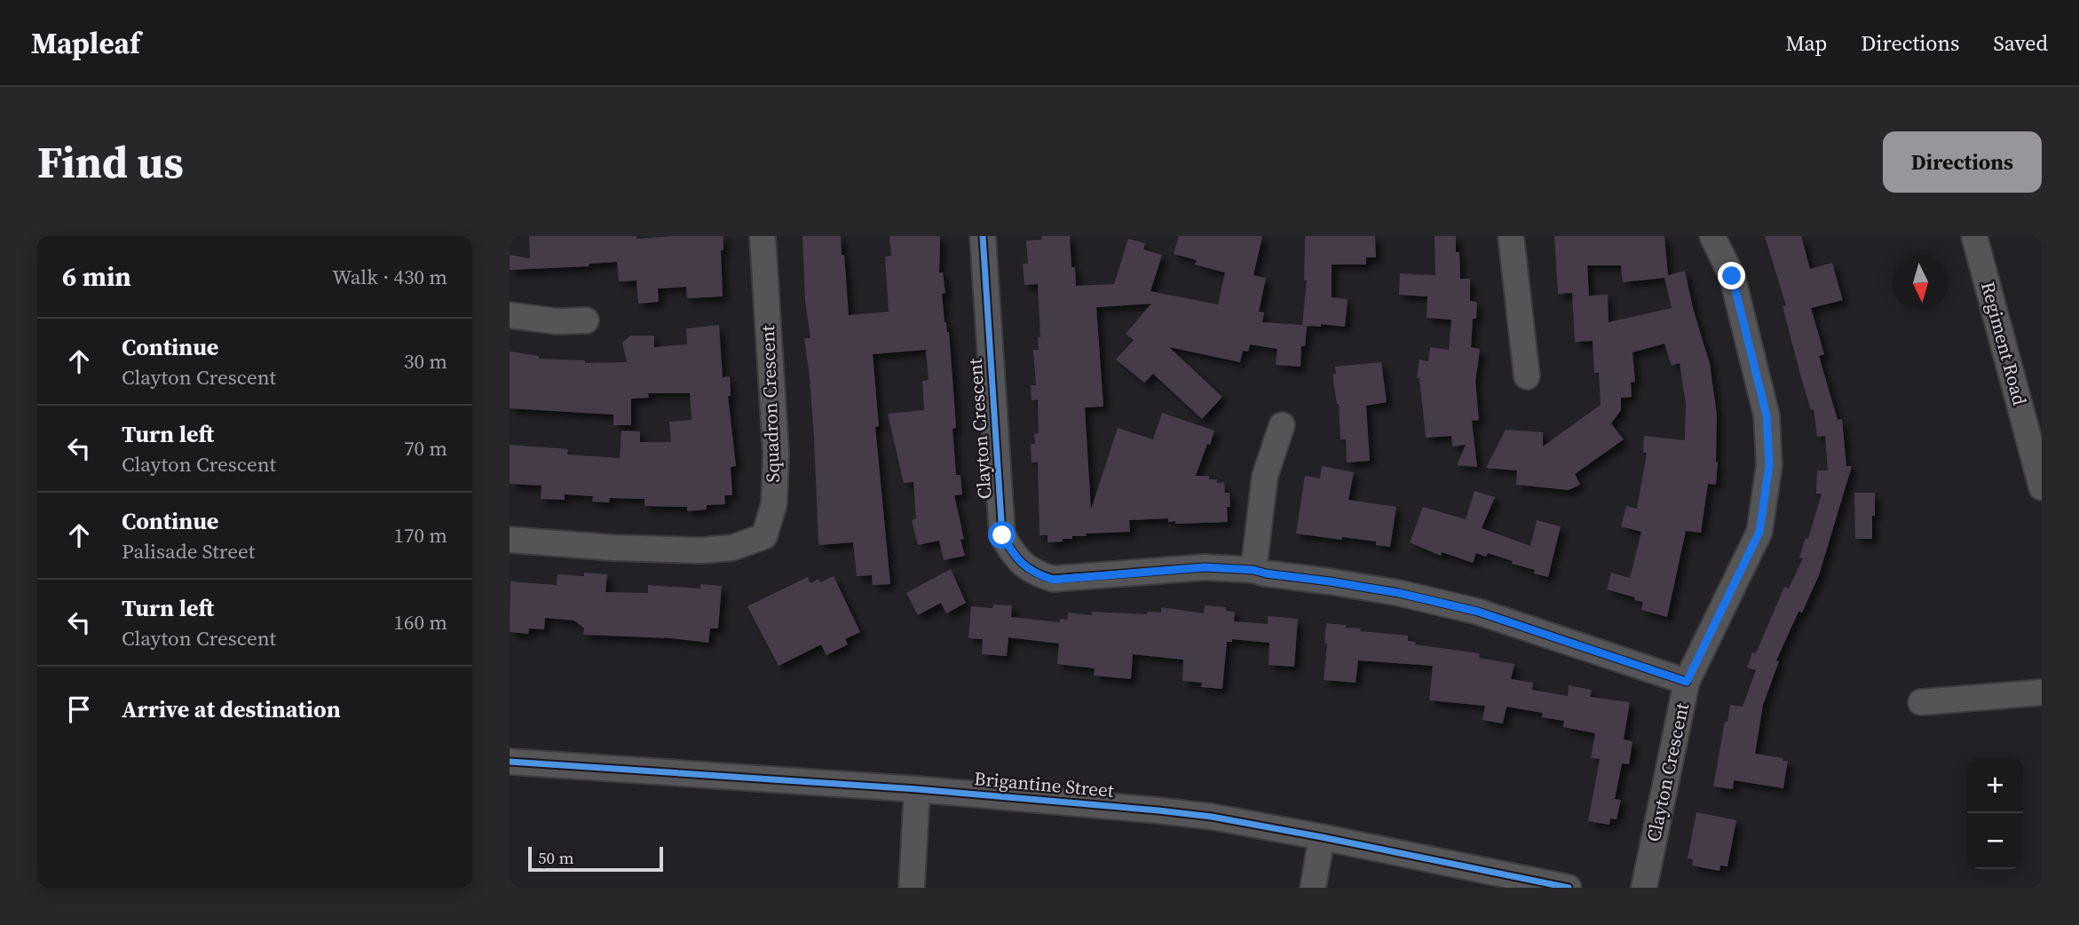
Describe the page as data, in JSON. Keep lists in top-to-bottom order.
{
  "streets": {
    "street": [
      "Regiment Road",
      "Squadron Crescent",
      "Clayton Crescent",
      "Brigantine Street"
    ]
  },
  "scale_bar": "50 m",
  "north": "bottom",
  "page": {
    "header": "Mapleaf",
    "nav": ["Map", "Directions", "Saved"],
    "buttons": "Directions",
    "title": "Find us",
    "heading": ["6 min", "Walk · 430 m"],
    "list": [
      ["Continue", "Clayton Crescent", "30 m"],
      ["Turn left", "Clayton Crescent", "70 m"],
      ["Continue", "Palisade Street", "170 m"],
      ["Turn left", "Clayton Crescent", "160 m"],
      "Arrive at destination"
    ],
    "map_buttons": ["+", "−"],
    "scale": "50 m"
  }
}
